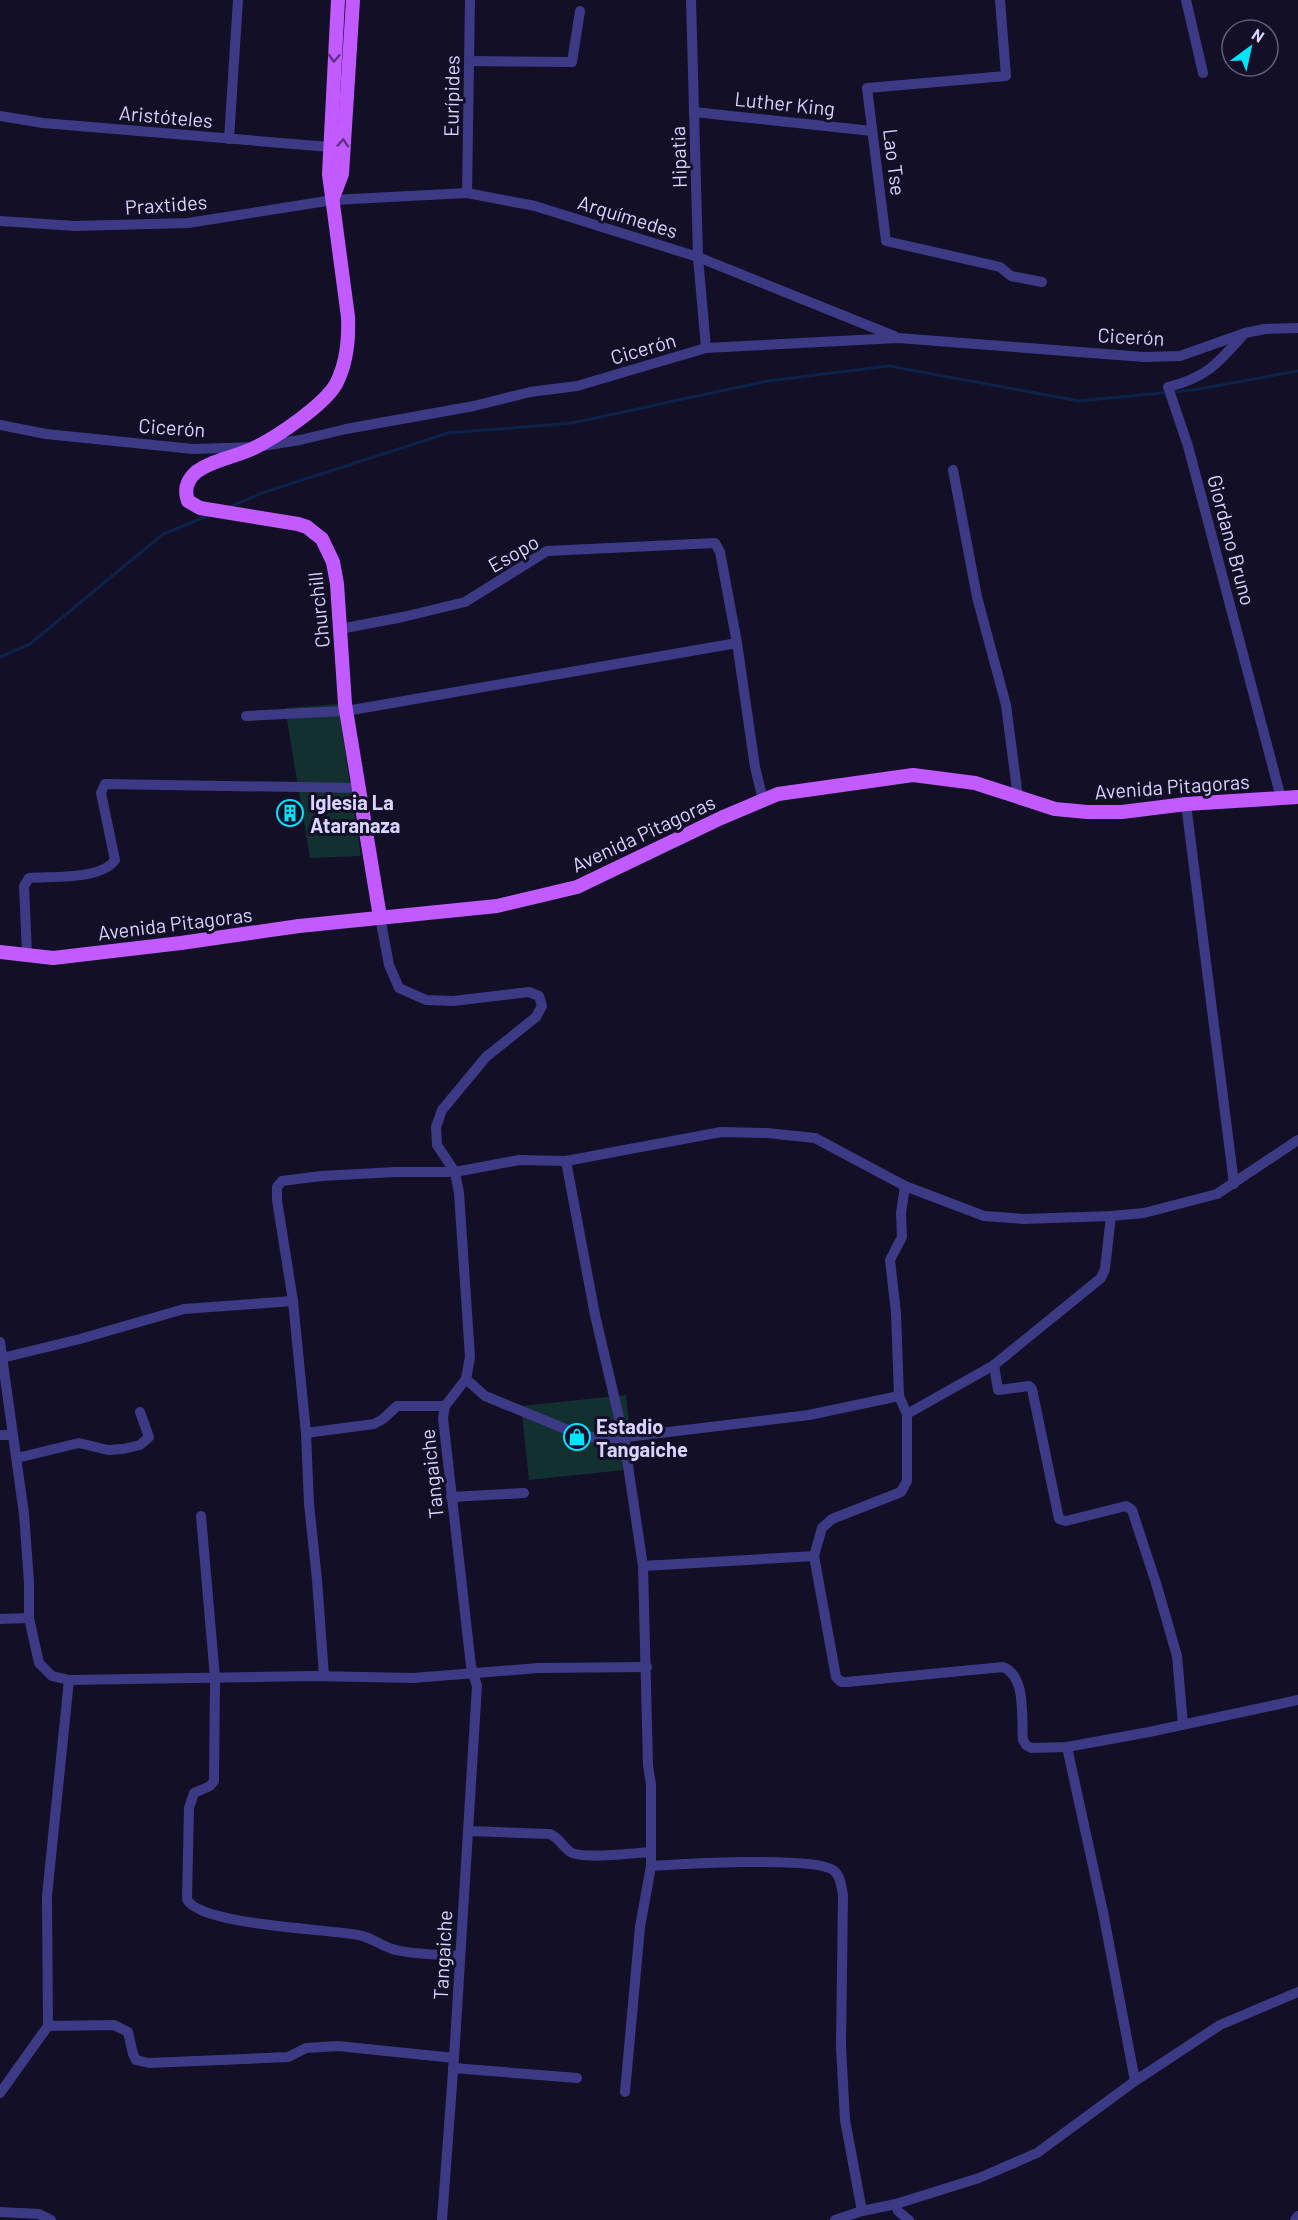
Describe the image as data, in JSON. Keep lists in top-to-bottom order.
{
  "streets": {
    "main road": ["Churchill", "Avenida Pitagoras"],
    "street": [
      "Eurípides",
      "Luther King",
      "Aristóteles",
      "Hipatia",
      "Lao Tse",
      "Praxtides",
      "Arquímedes",
      "Cicerón",
      "Giordano Bruno",
      "Esopo",
      "Tangaiche"
    ]
  },
  "crossings": [
    ["Eurípides", "Arquímedes"],
    ["Luther King", "Hipatia"],
    ["Luther King", "Lao Tse"],
    ["Hipatia", "Arquímedes"],
    ["Hipatia", "Cicerón"],
    ["Praxtides", "Arquímedes"],
    ["Arquímedes", "Cicerón"],
    ["Cicerón", "Giordano Bruno"],
    ["Cicerón", "Churchill"],
    ["Giordano Bruno", "Avenida Pitagoras"],
    ["Esopo", "Churchill"],
    ["Churchill", "Avenida Pitagoras"]
  ],
  "places": {
    "building": ["Iglesia La Ataranaza"],
    "shop": ["Estadio Tangaiche"]
  },
  "north": "top right"
}
